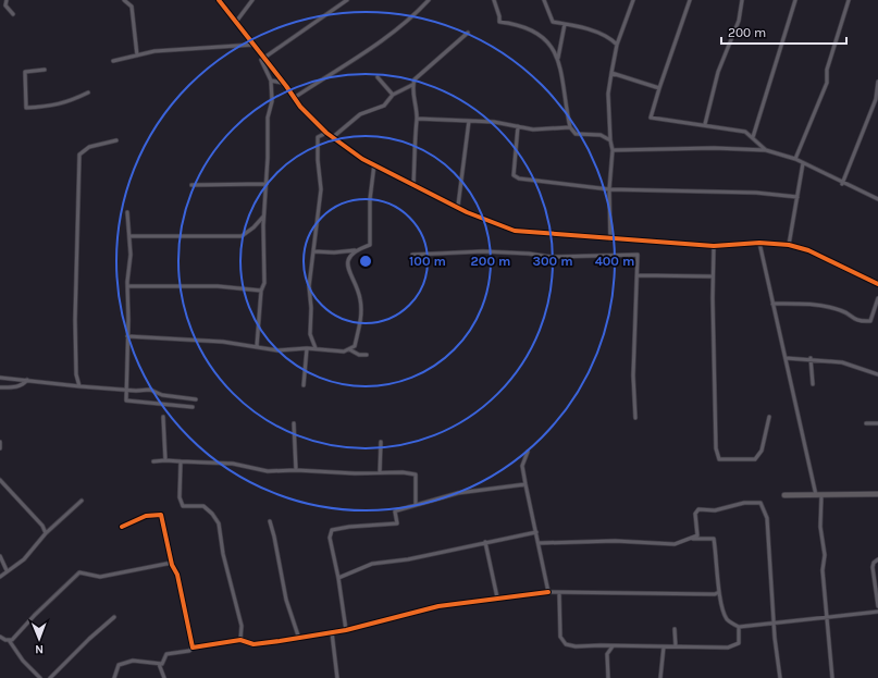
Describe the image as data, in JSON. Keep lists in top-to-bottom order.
{
  "scale_bar": "200 m",
  "north": "bottom",
  "rings": [
    "100 m",
    "200 m",
    "300 m",
    "400 m"
  ]
}
